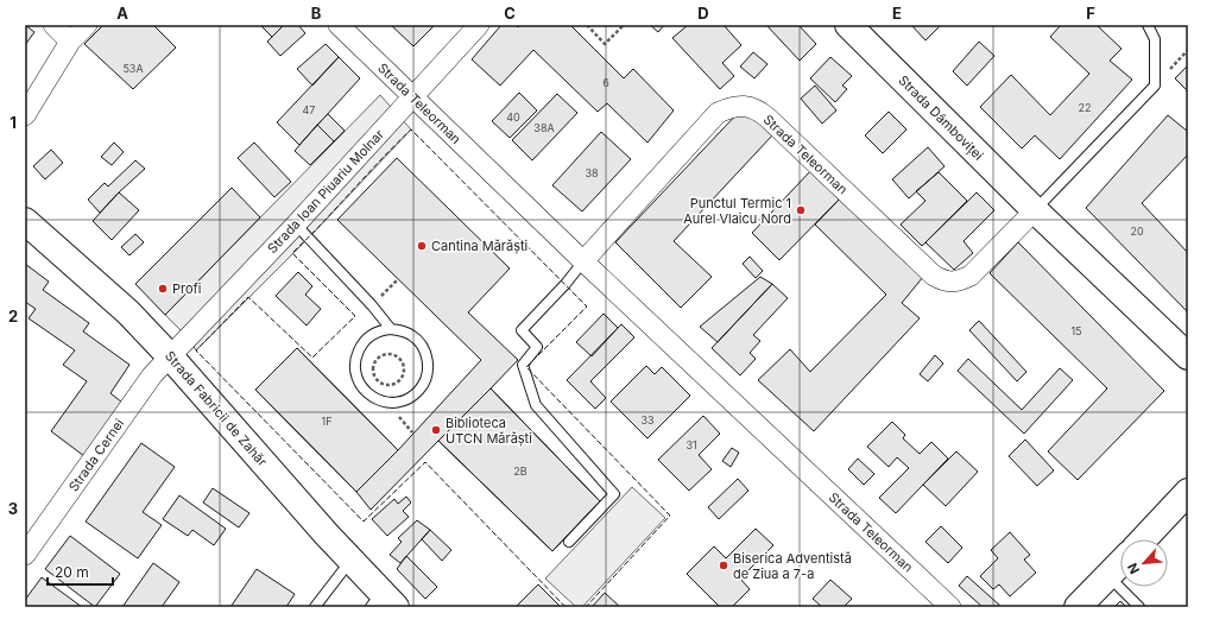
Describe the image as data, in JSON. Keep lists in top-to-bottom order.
{
  "streets": {
    "street": [
      "Strada Teleorman",
      "Strada Dâmboviței",
      "Strada Ioan Piuariu Molnar",
      "Strada Fabricii de Zahăr",
      "Strada Cernei"
    ]
  },
  "crossings": [
    ["Strada Teleorman", "Strada Dâmboviței"],
    ["Strada Teleorman", "Strada Ioan Piuariu Molnar"],
    ["Strada Ioan Piuariu Molnar", "Strada Fabricii de Zahăr"],
    ["Strada Ioan Piuariu Molnar", "Strada Cernei"],
    ["Strada Fabricii de Zahăr", "Strada Cernei"]
  ],
  "places": [
    "Punctul Termic 1 Aurel Vlaicu Nord",
    "Cantina Mărăști",
    "Profi",
    "Biblioteca UTCN Mărăști",
    "Biserica Adventistă de Ziua a 7-a"
  ],
  "house_numbers": [
    "53A",
    "6",
    "22",
    "47",
    "40",
    "38A",
    "38",
    "20",
    "15",
    "33",
    "1F",
    "31",
    "2B"
  ],
  "scale_bar": "20 m",
  "north": "bottom left",
  "grid": {
    "columns": [
      "A",
      "B",
      "C",
      "D",
      "E",
      "F"
    ],
    "rows": ["1", "2", "3"]
  }
}
